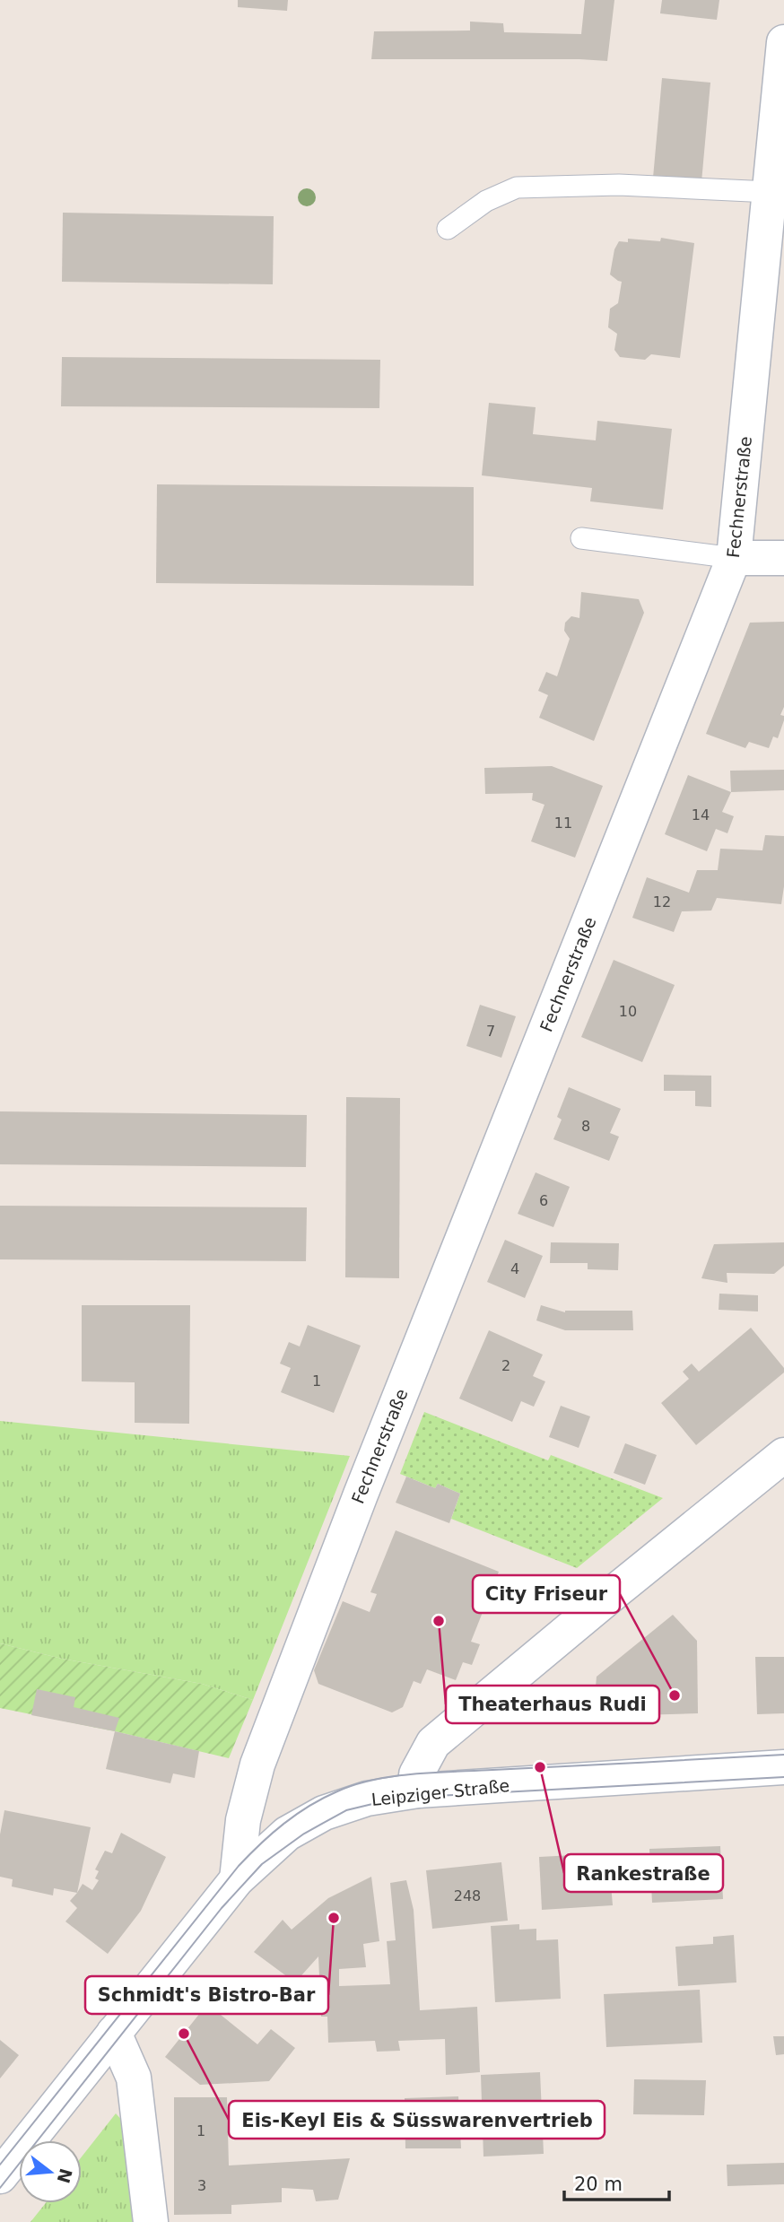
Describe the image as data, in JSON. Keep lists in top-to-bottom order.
{
  "streets": {
    "street": ["Fechnerstraße", "Leipziger Straße"]
  },
  "crossings": [
    ["Fechnerstraße", "Leipziger Straße"]
  ],
  "places": [
    "Theaterhaus Rudi",
    "City Friseur",
    "Rankestraße",
    "Schmidt's Bistro-Bar",
    "Eis-Keyl Eis & Süsswarenvertrieb"
  ],
  "house_numbers": [
    "14",
    "11",
    "12",
    "10",
    "7",
    "8",
    "6",
    "4",
    "2",
    "1",
    "248",
    "1",
    "3"
  ],
  "scale_bar": "20 m",
  "north": "right"
}
